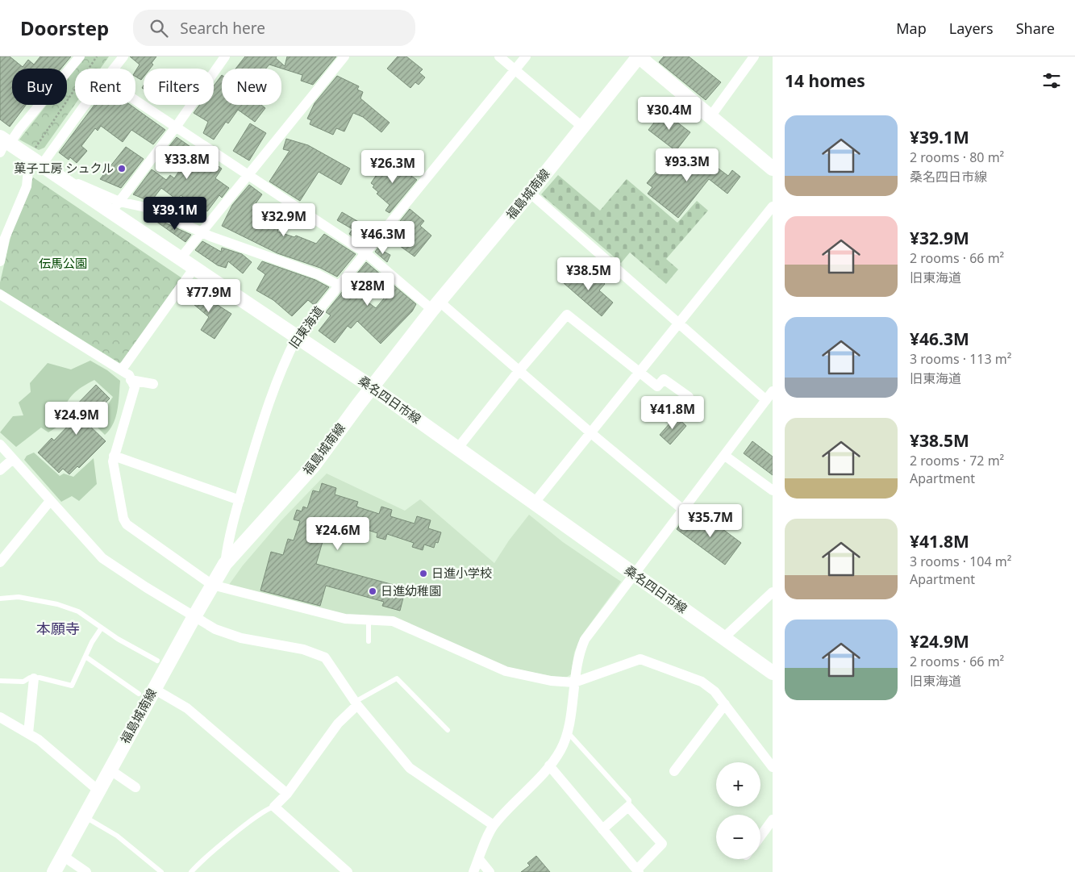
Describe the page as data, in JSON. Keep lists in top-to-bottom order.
{
  "streets": {
    "main road": ["福島城南線", "桑名四日市線"],
    "street": ["旧東海道"]
  },
  "crossings": [
    ["福島城南線", "旧東海道"],
    ["福島城南線", "桑名四日市線"],
    ["旧東海道", "桑名四日市線"]
  ],
  "districts": ["本願寺"],
  "parks": ["伝馬公園"],
  "places": ["菓子工房 シュクル", "日進小学校", "日進幼稚園"],
  "page": {
    "header": "Doorstep",
    "search": "Search here",
    "nav": ["Map", "Layers", "Share"],
    "heading": "14 homes",
    "chip": [
      "Buy",
      "Rent",
      "Filters",
      "New"
    ],
    "price": [
      "¥30.4M",
      "¥33.8M",
      "¥93.3M",
      "¥26.3M",
      "¥39.1M",
      "¥32.9M",
      "¥46.3M",
      "¥38.5M",
      "¥28M",
      "¥77.9M",
      "¥41.8M",
      "¥24.9M",
      "¥35.7M",
      "¥24.6M"
    ],
    "list": [
      {
        "name": "¥39.1M",
        "note": "2 rooms · 80 m² · 桑名四日市線"
      },
      {
        "name": "¥32.9M",
        "note": "2 rooms · 66 m² · 旧東海道"
      },
      {
        "name": "¥46.3M",
        "note": "3 rooms · 113 m² · 旧東海道"
      },
      {
        "name": "¥38.5M",
        "note": "2 rooms · 72 m² · Apartment"
      },
      {
        "name": "¥41.8M",
        "note": "3 rooms · 104 m² · Apartment"
      },
      {
        "name": "¥24.9M",
        "note": "2 rooms · 66 m² · 旧東海道"
      }
    ],
    "map_buttons": ["+", "−"]
  }
}
